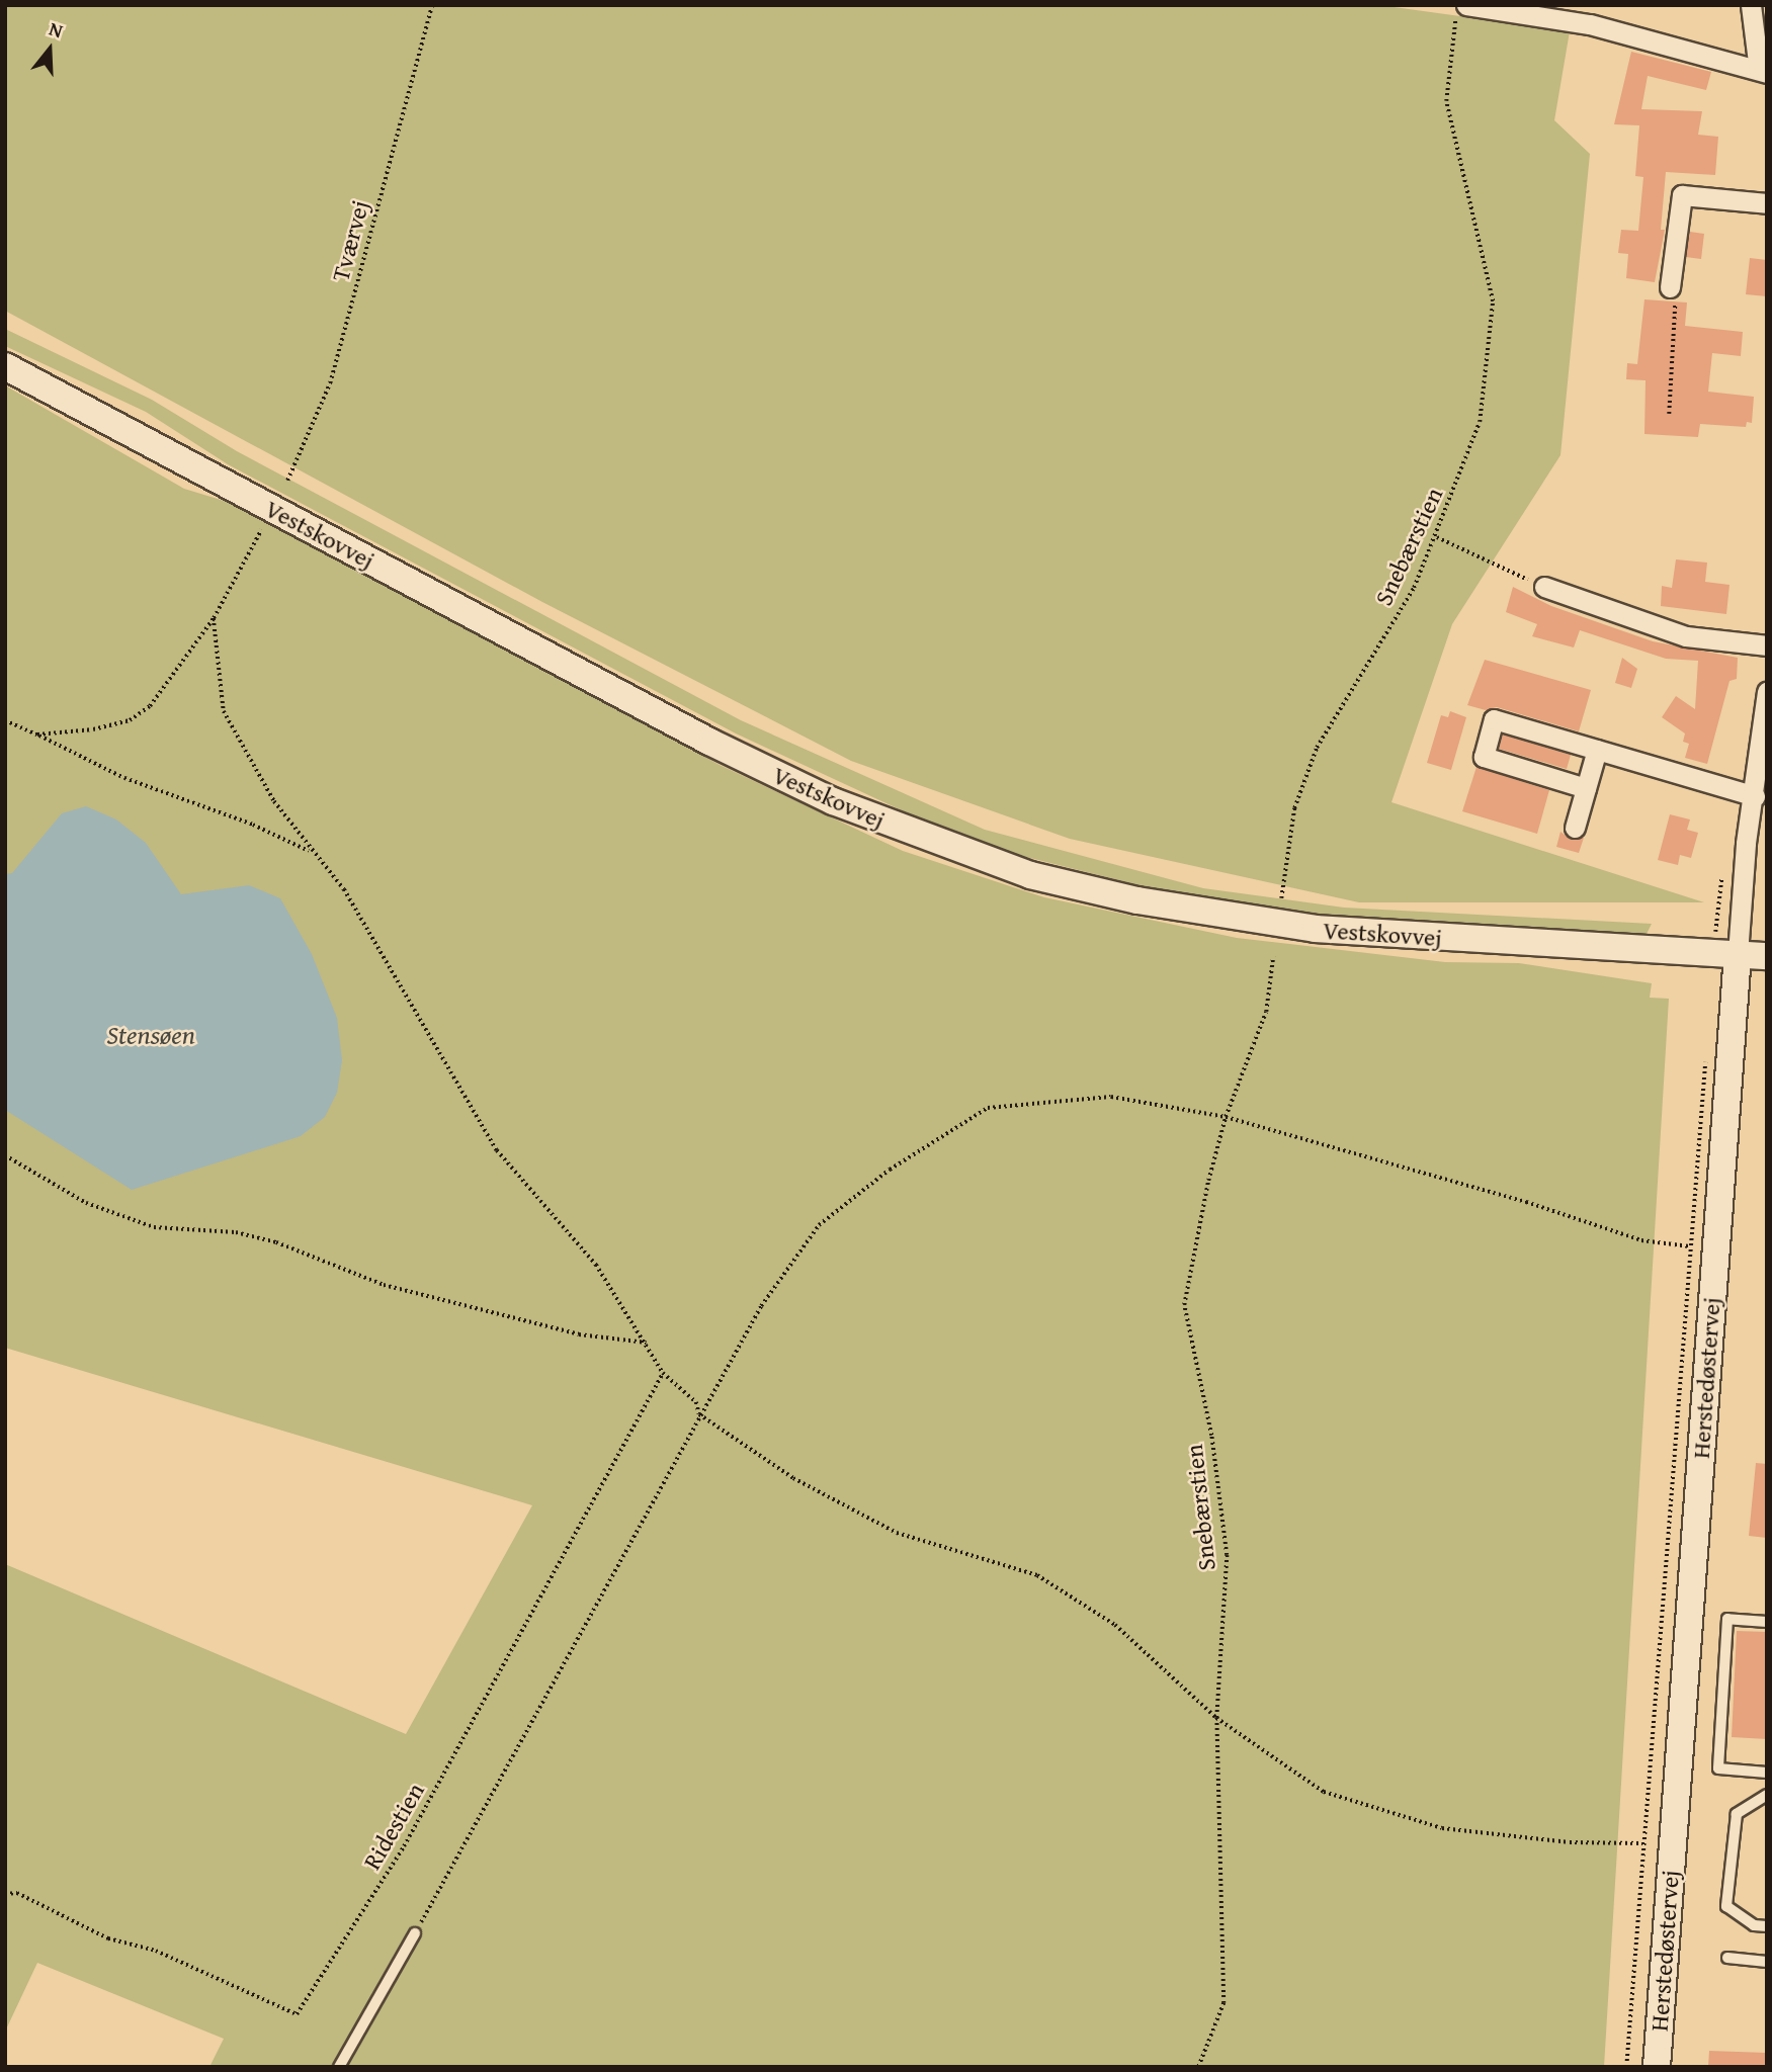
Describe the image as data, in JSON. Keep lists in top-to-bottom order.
{
  "streets": {
    "street": ["Vestskovvej", "Herstedøstervej"],
    "path": ["Tværvej", "Snebærstien", "Ridestien"]
  },
  "crossings": [
    ["Vestskovvej", "Herstedøstervej"]
  ],
  "water": ["Stensøen"],
  "north": "top"
}
